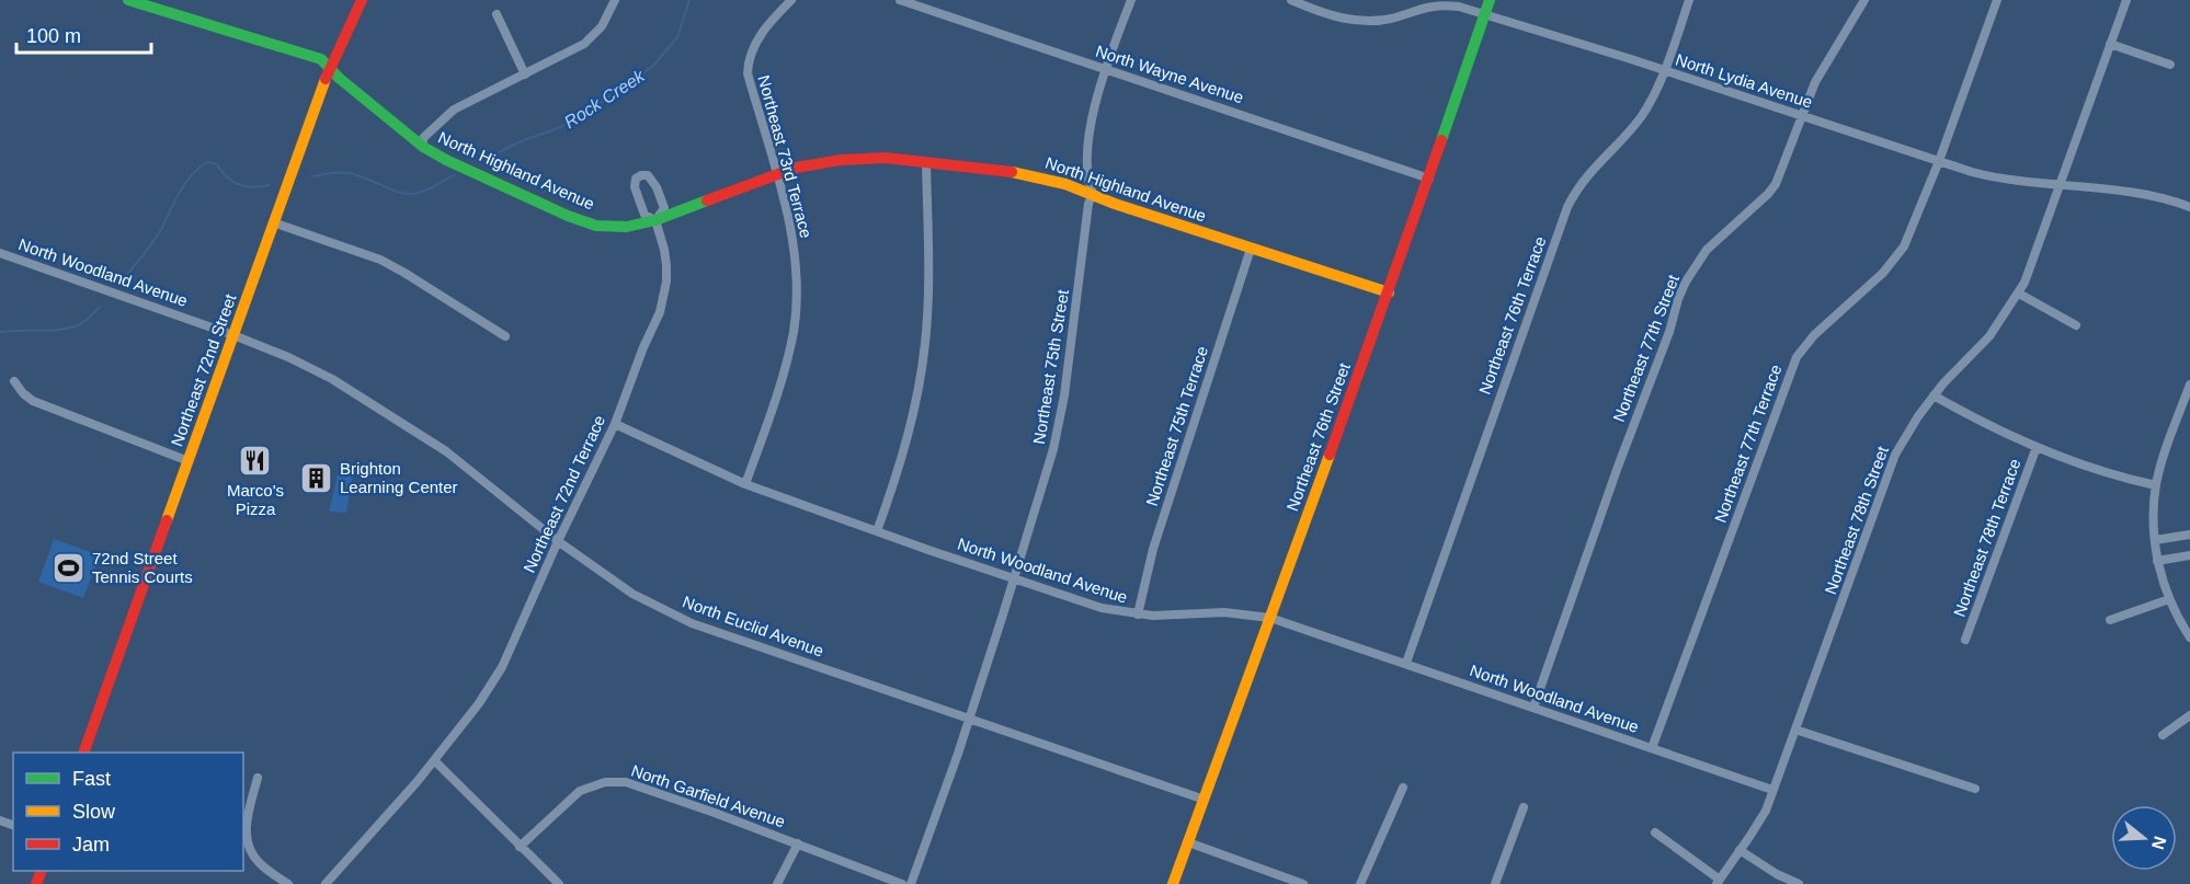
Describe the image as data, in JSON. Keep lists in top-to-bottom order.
{
  "streets": {
    "street": [
      "North Wayne Avenue",
      "North Lydia Avenue",
      "Northeast 73rd Terrace",
      "North Highland Avenue",
      "North Woodland Avenue",
      "Northeast 76th Terrace",
      "Northeast 77th Street",
      "Northeast 75th Street",
      "Northeast 72nd Street",
      "Northeast 75th Terrace",
      "Northeast 76th Street",
      "Northeast 77th Terrace",
      "Northeast 72nd Terrace",
      "Northeast 78th Street",
      "Northeast 78th Terrace",
      "North Euclid Avenue",
      "North Garfield Avenue"
    ]
  },
  "crossings": [
    ["North Wayne Avenue", "Northeast 75th Street"],
    ["North Wayne Avenue", "Northeast 76th Street"],
    ["North Lydia Avenue", "Northeast 76th Terrace"],
    ["North Lydia Avenue", "Northeast 77th Street"],
    ["North Lydia Avenue", "Northeast 76th Street"],
    ["North Lydia Avenue", "Northeast 77th Terrace"],
    ["North Lydia Avenue", "Northeast 78th Street"],
    ["Northeast 73rd Terrace", "North Highland Avenue"],
    ["Northeast 73rd Terrace", "North Woodland Avenue"],
    ["North Highland Avenue", "Northeast 75th Street"],
    ["North Highland Avenue", "Northeast 72nd Street"],
    ["North Highland Avenue", "Northeast 75th Terrace"],
    ["North Highland Avenue", "Northeast 76th Street"],
    ["North Highland Avenue", "Northeast 72nd Terrace"],
    ["North Woodland Avenue", "Northeast 76th Terrace"],
    ["North Woodland Avenue", "Northeast 77th Street"],
    ["North Woodland Avenue", "Northeast 75th Street"],
    ["North Woodland Avenue", "Northeast 72nd Street"],
    ["North Woodland Avenue", "Northeast 75th Terrace"],
    ["North Woodland Avenue", "Northeast 76th Street"],
    ["North Woodland Avenue", "Northeast 77th Terrace"],
    ["North Woodland Avenue", "Northeast 72nd Terrace"],
    ["North Woodland Avenue", "Northeast 78th Street"],
    ["North Woodland Avenue", "North Euclid Avenue"],
    ["Northeast 75th Street", "North Euclid Avenue"],
    ["Northeast 72nd Street", "North Euclid Avenue"],
    ["Northeast 76th Street", "North Euclid Avenue"],
    ["Northeast 72nd Terrace", "North Euclid Avenue"]
  ],
  "water": ["Rock Creek"],
  "places": {
    "restaurant": ["Marco's Pizza"],
    "building": ["Brighton Learning Center"],
    "sports": ["72nd Street Tennis Courts"]
  },
  "legend": ["Fast", "Slow", "Jam"],
  "scale_bar": "100 m",
  "north": "right"
}
